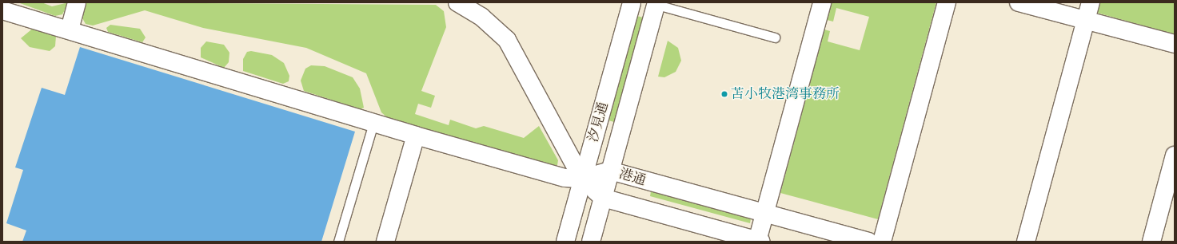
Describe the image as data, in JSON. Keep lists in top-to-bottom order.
{
  "streets": {
    "street": ["汐見通", "港通"]
  },
  "crossings": [
    ["汐見通", "港通"]
  ],
  "places": ["苫小牧港湾事務所"]
}
